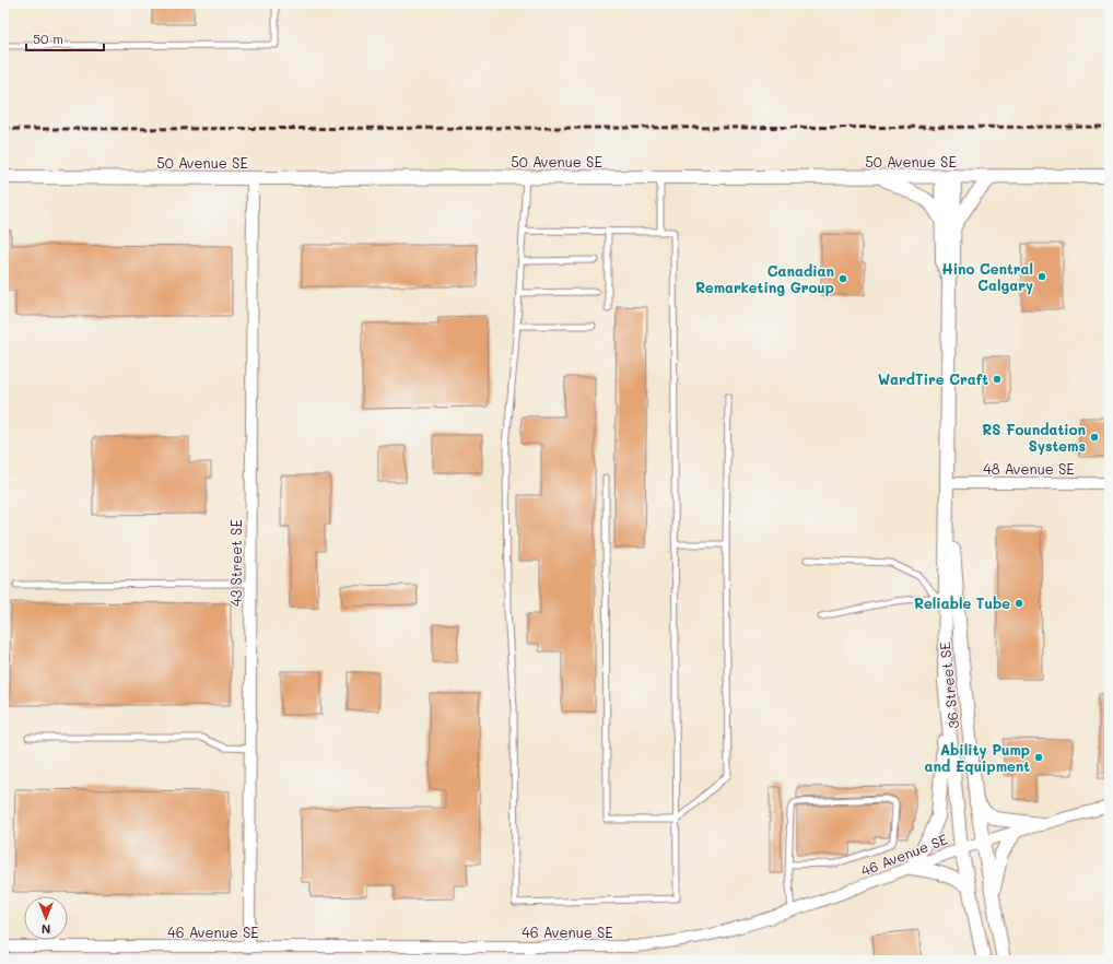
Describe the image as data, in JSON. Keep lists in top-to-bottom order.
{
  "streets": {
    "street": [
      "50 Avenue SE",
      "48 Avenue SE",
      "43 Street SE",
      "36 Street SE",
      "46 Avenue SE"
    ]
  },
  "crossings": [
    ["50 Avenue SE", "43 Street SE"],
    ["50 Avenue SE", "36 Street SE"],
    ["48 Avenue SE", "36 Street SE"],
    ["43 Street SE", "46 Avenue SE"],
    ["36 Street SE", "46 Avenue SE"]
  ],
  "places": [
    "Hino Central Calgary",
    "Canadian Remarketing Group",
    "WardTire Craft",
    "RS Foundation Systems",
    "Reliable Tube",
    "Ability Pump and Equipment"
  ],
  "scale_bar": "50 m",
  "north": "bottom"
}
